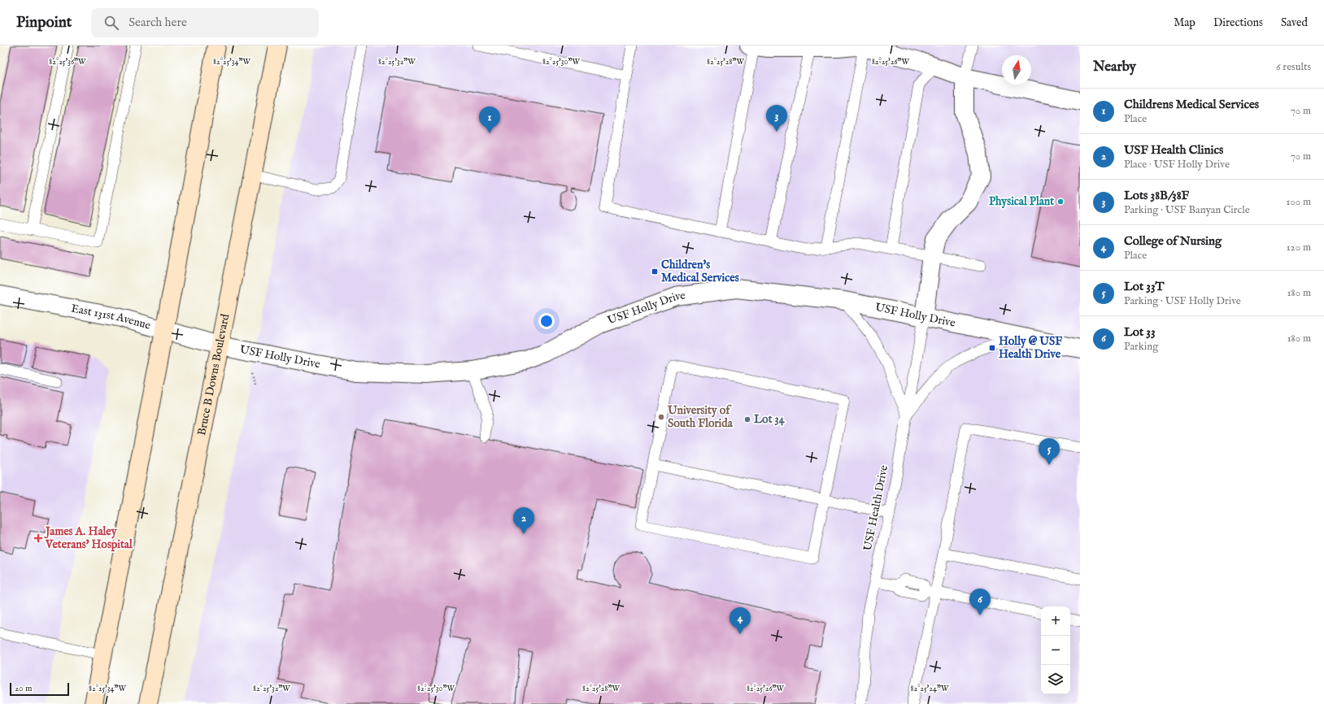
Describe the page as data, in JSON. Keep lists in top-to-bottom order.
{
  "streets": {
    "main road": ["Bruce B Downs Boulevard"],
    "street": ["USF Holly Drive", "East 131st Avenue"],
    "lane": ["USF Health Drive"]
  },
  "crossings": [
    ["USF Holly Drive", "East 131st Avenue"],
    ["USF Holly Drive", "Bruce B Downs Boulevard"],
    ["USF Holly Drive", "USF Health Drive"],
    ["East 131st Avenue", "Bruce B Downs Boulevard"]
  ],
  "places": {
    "other": ["Physical Plant", "University of South Florida", "Lot 34"],
    "transit": ["Children's Medical Services", "Holly @ USF Health Drive"],
    "health": ["James A. Haley Veterans' Hospital"]
  },
  "scale_bar": "20 m",
  "north": "top",
  "page": {
    "header": "Pinpoint",
    "search": "Search here",
    "nav": ["Map", "Directions", "Saved"],
    "heading": ["Nearby", "6 results"],
    "list": [
      {
        "mark": "1",
        "name": "Childrens Medical Services",
        "note": "Place",
        "value": "70 m"
      },
      {
        "mark": "2",
        "name": "USF Health Clinics",
        "note": "Place · USF Holly Drive",
        "value": "70 m"
      },
      {
        "mark": "3",
        "name": "Lots 38B/38F",
        "note": "Parking · USF Banyan Circle",
        "value": "100 m"
      },
      {
        "mark": "4",
        "name": "College of Nursing",
        "note": "Place",
        "value": "120 m"
      },
      {
        "mark": "5",
        "name": "Lot 33T",
        "note": "Parking · USF Holly Drive",
        "value": "180 m"
      },
      {
        "mark": "6",
        "name": "Lot 33",
        "note": "Parking",
        "value": "180 m"
      }
    ],
    "pins": [
      "3",
      "1",
      "5",
      "2",
      "6",
      "4"
    ],
    "map_buttons": ["+", "−"],
    "scale": "20 m"
  },
  "coordinates": [
    "82°25'36\"W",
    "82°25'34\"W",
    "82°25'32\"W",
    "82°25'30\"W",
    "82°25'28\"W",
    "82°25'26\"W",
    "82°25'24\"W"
  ]
}
